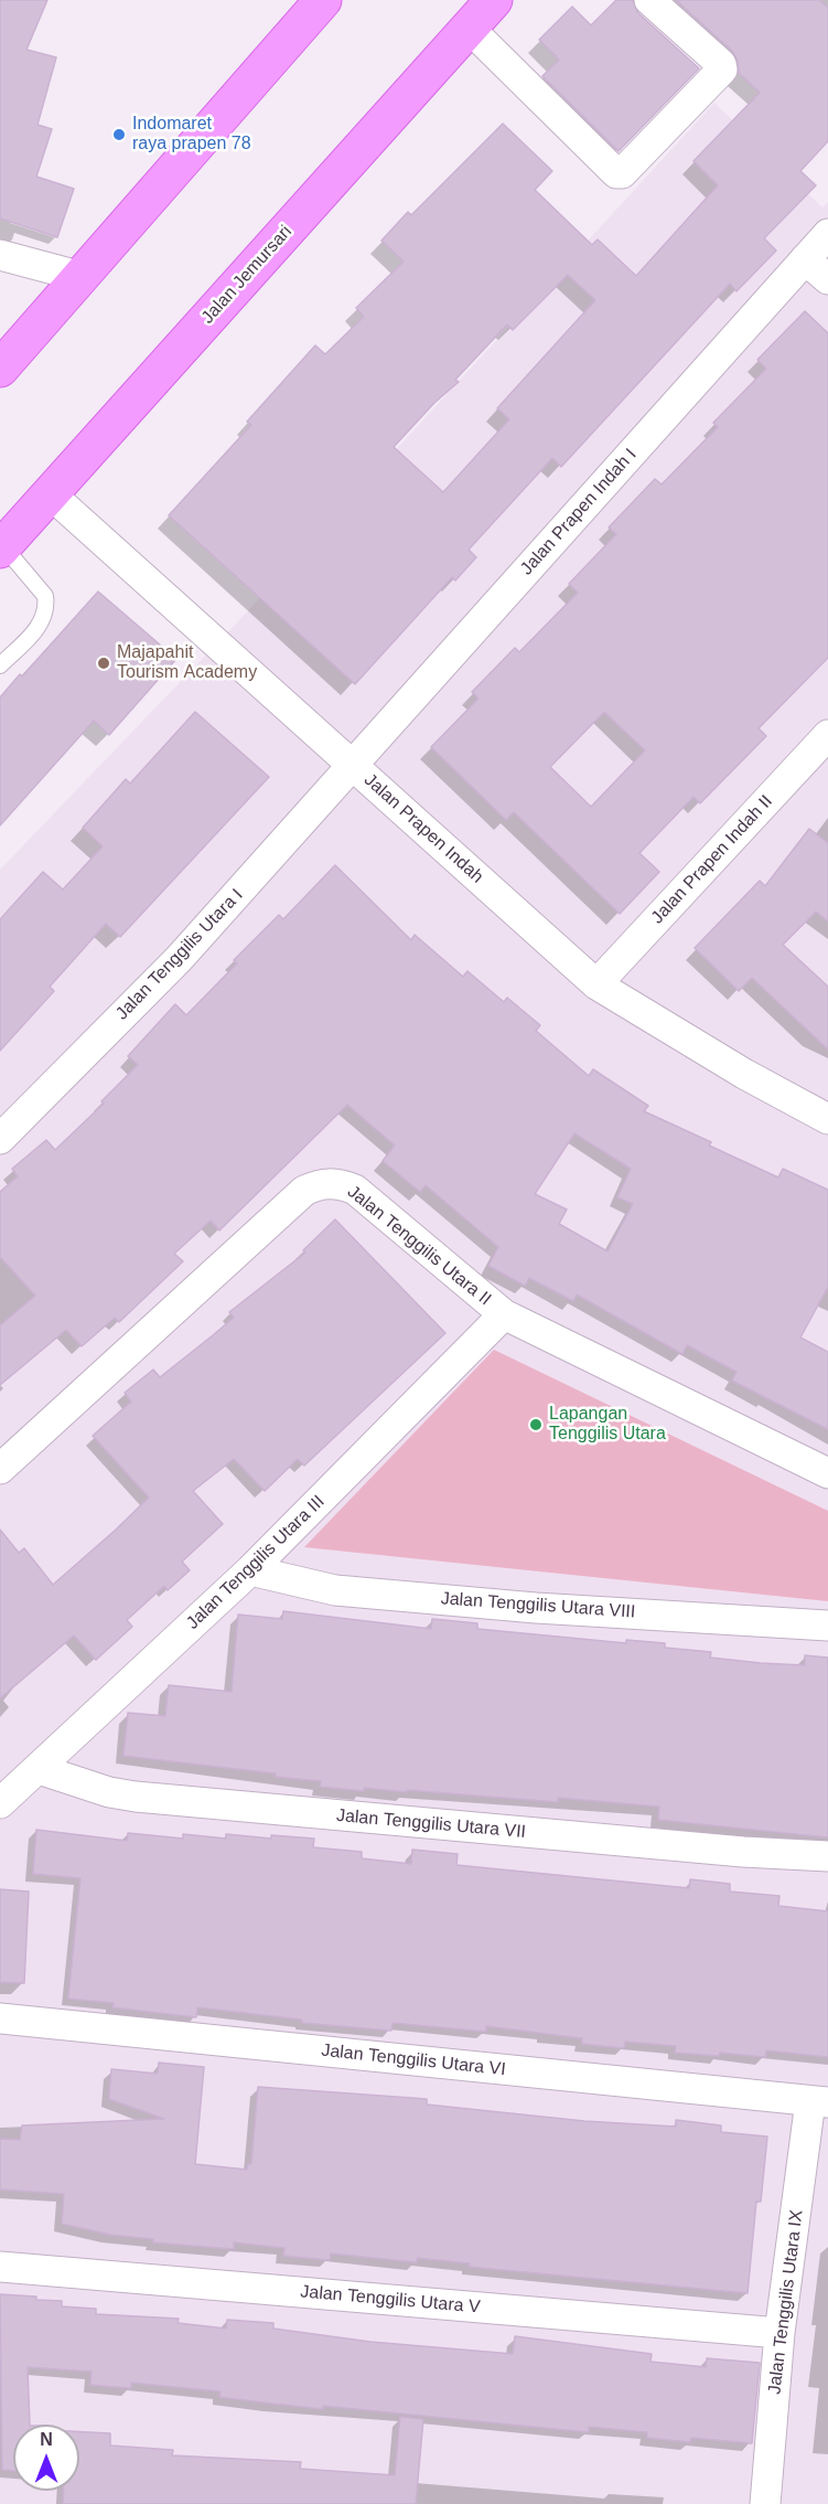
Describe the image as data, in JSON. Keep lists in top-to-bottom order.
{
  "streets": {
    "main road": ["Jalan Jemursari"],
    "street": [
      "Jalan Prapen Indah I",
      "Jalan Prapen Indah",
      "Jalan Prapen Indah II",
      "Jalan Tenggilis Utara I",
      "Jalan Tenggilis Utara II",
      "Jalan Tenggilis Utara III",
      "Jalan Tenggilis Utara VIII",
      "Jalan Tenggilis Utara VII",
      "Jalan Tenggilis Utara VI",
      "Jalan Tenggilis Utara V",
      "Jalan Tenggilis Utara IX"
    ]
  },
  "crossings": [
    ["Jalan Jemursari", "Jalan Prapen Indah"],
    ["Jalan Prapen Indah I", "Jalan Prapen Indah"],
    ["Jalan Prapen Indah I", "Jalan Tenggilis Utara I"],
    ["Jalan Prapen Indah", "Jalan Prapen Indah II"],
    ["Jalan Prapen Indah", "Jalan Tenggilis Utara I"],
    ["Jalan Tenggilis Utara II", "Jalan Tenggilis Utara III"],
    ["Jalan Tenggilis Utara III", "Jalan Tenggilis Utara VIII"],
    ["Jalan Tenggilis Utara III", "Jalan Tenggilis Utara VII"],
    ["Jalan Tenggilis Utara VI", "Jalan Tenggilis Utara IX"],
    ["Jalan Tenggilis Utara V", "Jalan Tenggilis Utara IX"]
  ],
  "places": ["Indomaret raya prapen 78", "Majapahit Tourism Academy", "Lapangan Tenggilis Utara"],
  "north": "top"
}
